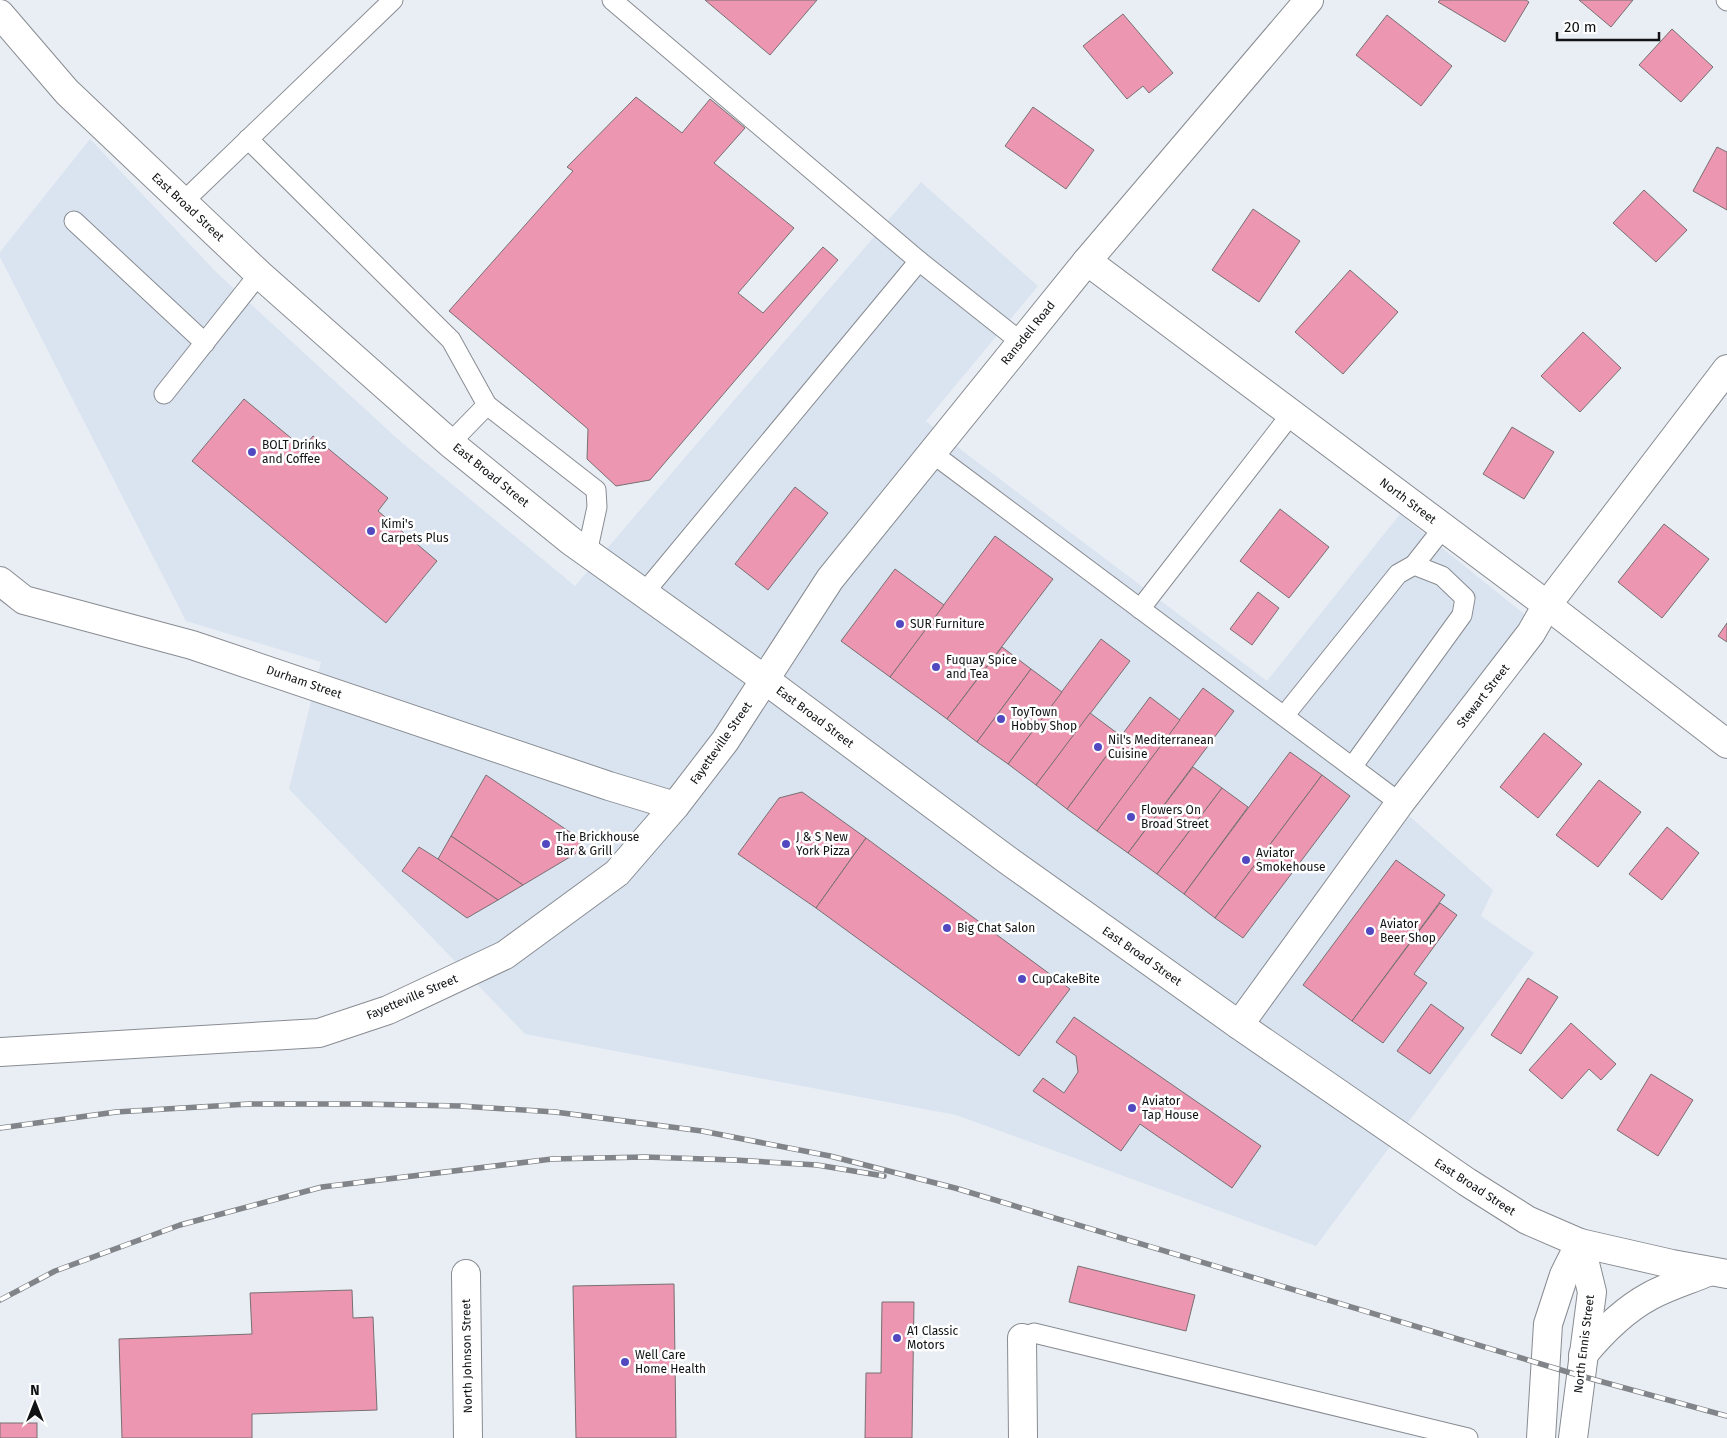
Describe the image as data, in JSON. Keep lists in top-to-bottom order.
{
  "streets": {
    "street": [
      "East Broad Street",
      "Ransdell Road",
      "North Street",
      "Durham Street",
      "Stewart Street",
      "Fayetteville Street",
      "North Ennis Street",
      "North Johnson Street"
    ]
  },
  "crossings": [
    ["East Broad Street", "Ransdell Road"],
    ["East Broad Street", "Stewart Street"],
    ["East Broad Street", "Fayetteville Street"],
    ["East Broad Street", "North Ennis Street"],
    ["Ransdell Road", "North Street"],
    ["Ransdell Road", "Fayetteville Street"],
    ["North Street", "Stewart Street"],
    ["Durham Street", "Fayetteville Street"]
  ],
  "places": [
    "BOLT Drinks and Coffee",
    "Kimi's Carpets Plus",
    "SUR Furniture",
    "Fuquay Spice and Tea",
    "ToyTown Hobby Shop",
    "Nil's Mediterranean Cuisine",
    "Flowers On Broad Street",
    "The Brickhouse Bar & Grill",
    "J & S New York Pizza",
    "Aviator Smokehouse",
    "Big Chat Salon",
    "Aviator Beer Shop",
    "CupCakeBite",
    "Aviator Tap House",
    "A1 Classic Motors",
    "Well Care Home Health"
  ],
  "scale_bar": "20 m",
  "north": "top"
}
